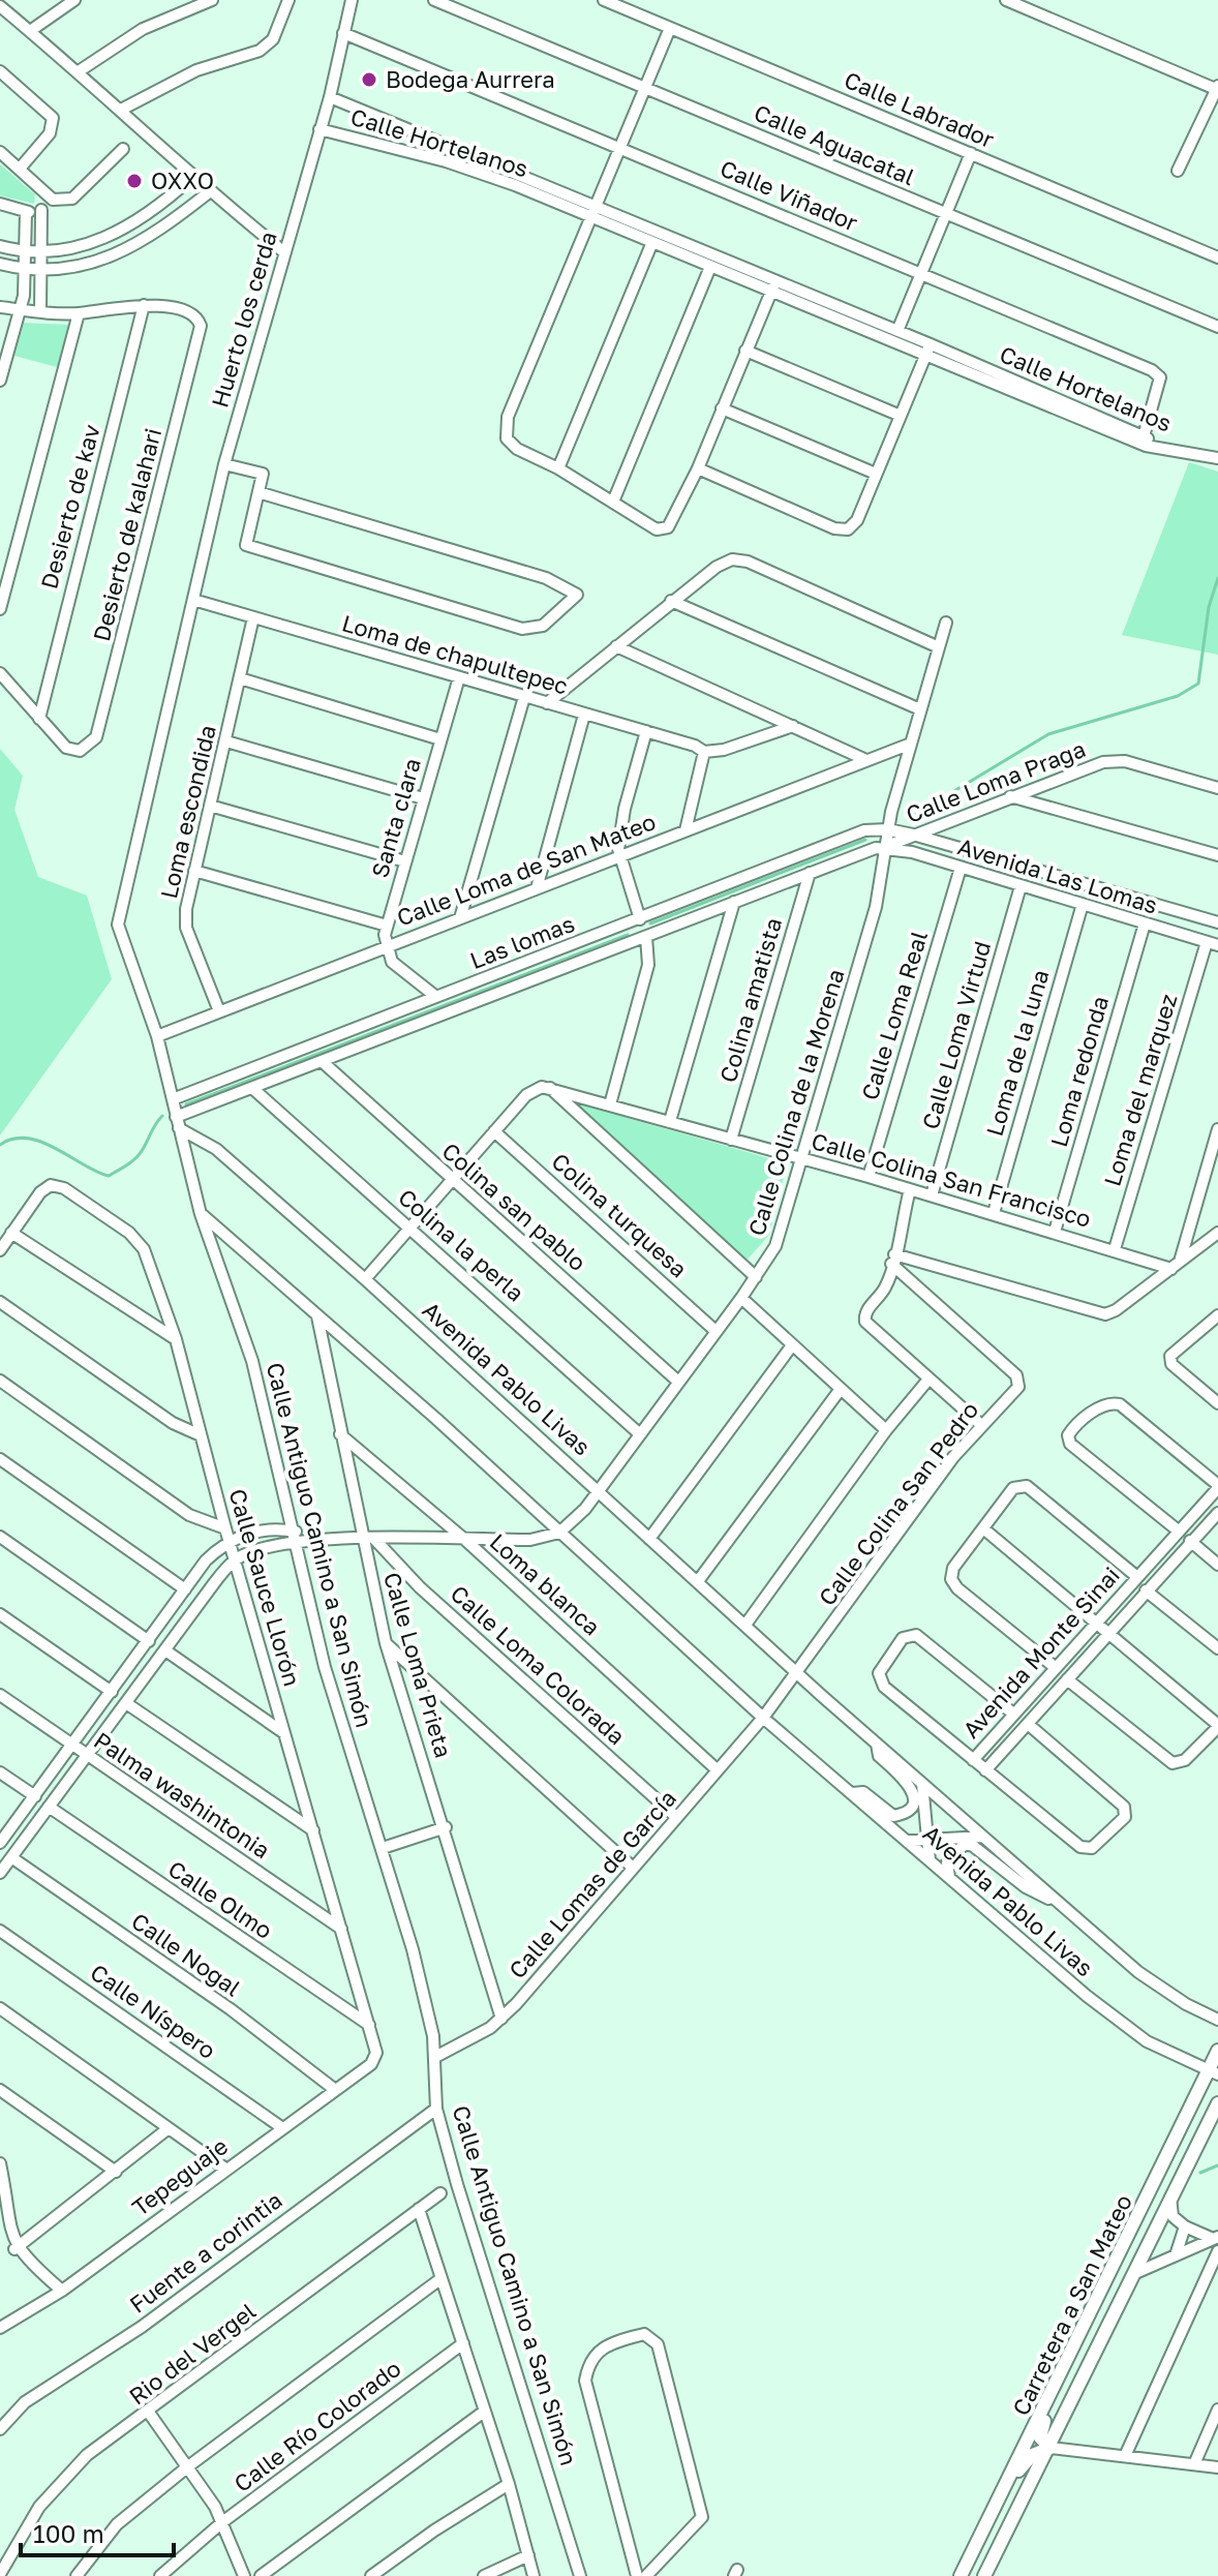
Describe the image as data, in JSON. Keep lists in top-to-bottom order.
{
  "streets": {
    "main road": ["Carretera a San Mateo"],
    "street": [
      "Calle Labrador",
      "Calle Hortelanos",
      "Calle Aguacatal",
      "Calle Viñador",
      "Huerto los cerda",
      "Desierto de kav",
      "Desierto de kalahari",
      "Loma de chapultepec",
      "Calle Loma Praga",
      "Loma escondida",
      "Santa clara",
      "Calle Loma de San Mateo",
      "Avenida Las Lomas",
      "Las lomas",
      "Colina amatista",
      "Calle Loma Real",
      "Calle Loma Virtud",
      "Loma de la luna",
      "Loma redonda",
      "Loma del marquez",
      "Calle Colina de la Morena",
      "Calle Colina San Francisco",
      "Colina san pablo",
      "Colina turquesa",
      "Colina la perla",
      "Avenida Pablo Livas",
      "Calle Colina San Pedro",
      "Calle Antiguo Camino a San Simón",
      "Loma blanca",
      "Calle Sauce Llorón",
      "Avenida Monte Sinai",
      "Calle Loma Prieta",
      "Calle Loma Colorada",
      "Palma washintonia",
      "Calle Lomas de García",
      "Calle Olmo",
      "Calle Nogal",
      "Calle Níspero",
      "Tepeguaje",
      "Fuente a corintia",
      "Rio del Vergel",
      "Calle Río Colorado"
    ]
  },
  "crossings": [
    ["Calle Hortelanos", "Calle Viñador"],
    ["Calle Hortelanos", "Huerto los cerda"],
    ["Calle Viñador", "Huerto los cerda"],
    ["Huerto los cerda", "Calle Antiguo Camino a San Simón"],
    ["Desierto de kav", "Desierto de kalahari"],
    ["Loma de chapultepec", "Loma escondida"],
    ["Loma de chapultepec", "Santa clara"],
    ["Loma de chapultepec", "Calle Antiguo Camino a San Simón"],
    ["Calle Loma Praga", "Avenida Las Lomas"],
    ["Calle Loma Praga", "Las lomas"],
    ["Calle Loma Praga", "Calle Colina de la Morena"],
    ["Loma escondida", "Calle Loma de San Mateo"],
    ["Santa clara", "Calle Loma de San Mateo"],
    ["Calle Loma de San Mateo", "Calle Colina de la Morena"],
    ["Calle Loma de San Mateo", "Calle Antiguo Camino a San Simón"],
    ["Avenida Las Lomas", "Las lomas"],
    ["Avenida Las Lomas", "Calle Loma Real"],
    ["Avenida Las Lomas", "Calle Loma Virtud"],
    ["Avenida Las Lomas", "Loma de la luna"],
    ["Avenida Las Lomas", "Loma redonda"],
    ["Avenida Las Lomas", "Loma del marquez"],
    ["Avenida Las Lomas", "Calle Colina de la Morena"],
    ["Las lomas", "Colina amatista"],
    ["Las lomas", "Calle Colina de la Morena"],
    ["Las lomas", "Colina san pablo"],
    ["Las lomas", "Colina la perla"],
    ["Las lomas", "Avenida Pablo Livas"],
    ["Las lomas", "Calle Antiguo Camino a San Simón"],
    ["Colina amatista", "Calle Colina San Francisco"],
    ["Calle Loma Real", "Calle Colina San Francisco"],
    ["Calle Loma Virtud", "Calle Colina San Francisco"],
    ["Loma de la luna", "Calle Colina San Francisco"],
    ["Loma redonda", "Calle Colina San Francisco"],
    ["Loma del marquez", "Calle Colina San Francisco"],
    ["Calle Colina de la Morena", "Calle Colina San Francisco"],
    ["Calle Colina de la Morena", "Colina san pablo"],
    ["Calle Colina de la Morena", "Colina turquesa"],
    ["Calle Colina de la Morena", "Colina la perla"],
    ["Calle Colina de la Morena", "Avenida Pablo Livas"],
    ["Avenida Pablo Livas", "Calle Colina San Pedro"],
    ["Avenida Pablo Livas", "Calle Antiguo Camino a San Simón"],
    ["Avenida Pablo Livas", "Calle Lomas de García"],
    ["Avenida Pablo Livas", "Carretera a San Mateo"],
    ["Calle Colina San Pedro", "Calle Lomas de García"],
    ["Calle Antiguo Camino a San Simón", "Calle Lomas de García"],
    ["Calle Antiguo Camino a San Simón", "Fuente a corintia"],
    ["Loma blanca", "Calle Loma Prieta"],
    ["Loma blanca", "Calle Lomas de García"],
    ["Calle Sauce Llorón", "Palma washintonia"],
    ["Calle Sauce Llorón", "Calle Olmo"],
    ["Calle Sauce Llorón", "Tepeguaje"],
    ["Calle Loma Prieta", "Calle Lomas de García"],
    ["Calle Loma Colorada", "Calle Lomas de García"],
    ["Calle Nogal", "Tepeguaje"],
    ["Calle Níspero", "Tepeguaje"]
  ],
  "places": ["Bodega Aurrera", "OXXO"],
  "scale_bar": "100 m"
}
